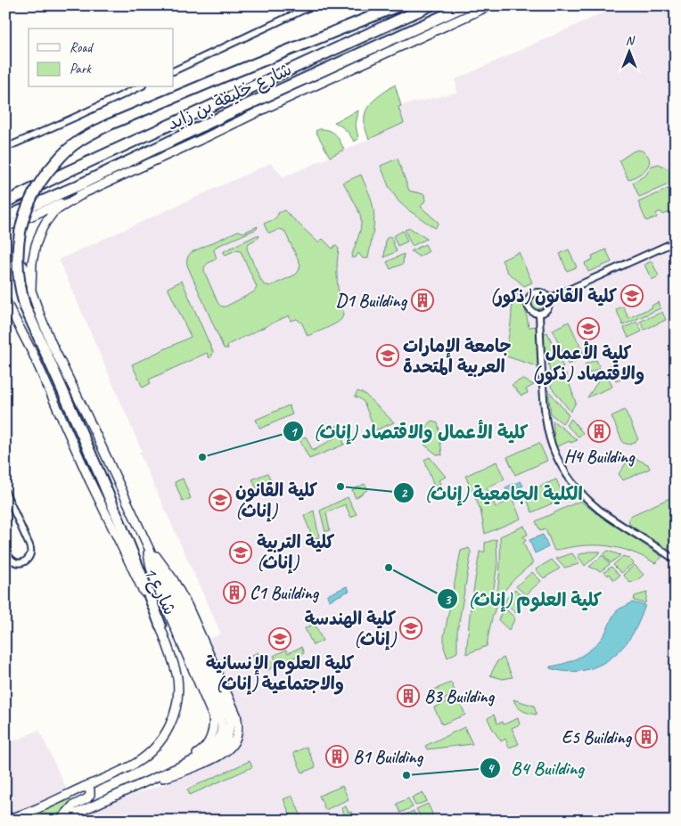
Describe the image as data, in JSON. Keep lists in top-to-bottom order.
{
  "streets": {
    "highway": ["شارع خليفة بن زايد"],
    "street": ["شارع 1"]
  },
  "places": {
    "school or university": [
      "كلية القانون (ذكور)",
      "كلية الأعمال والاقتصاد (ذكور)",
      "جامعة الإمارات العربية المتحدة",
      "كلية القانون (إناث)",
      "كلية التربية (إناث)",
      "كلية الهندسة (إناث)",
      "كلية العلوم الإنسانية والاجتماعية (إناث)"
    ],
    "building": [
      "D1 Building",
      "H4 Building",
      "C1 Building",
      "B3 Building",
      "E5 Building",
      "B1 Building"
    ],
    "other": [
      "كلية الأعمال والاقتصاد (إناث)",
      "الكلية الجامعية (إناث)",
      "كلية العلوم (إناث)",
      "B4 Building"
    ]
  },
  "legend": ["Road", "Park"],
  "north": "top"
}
